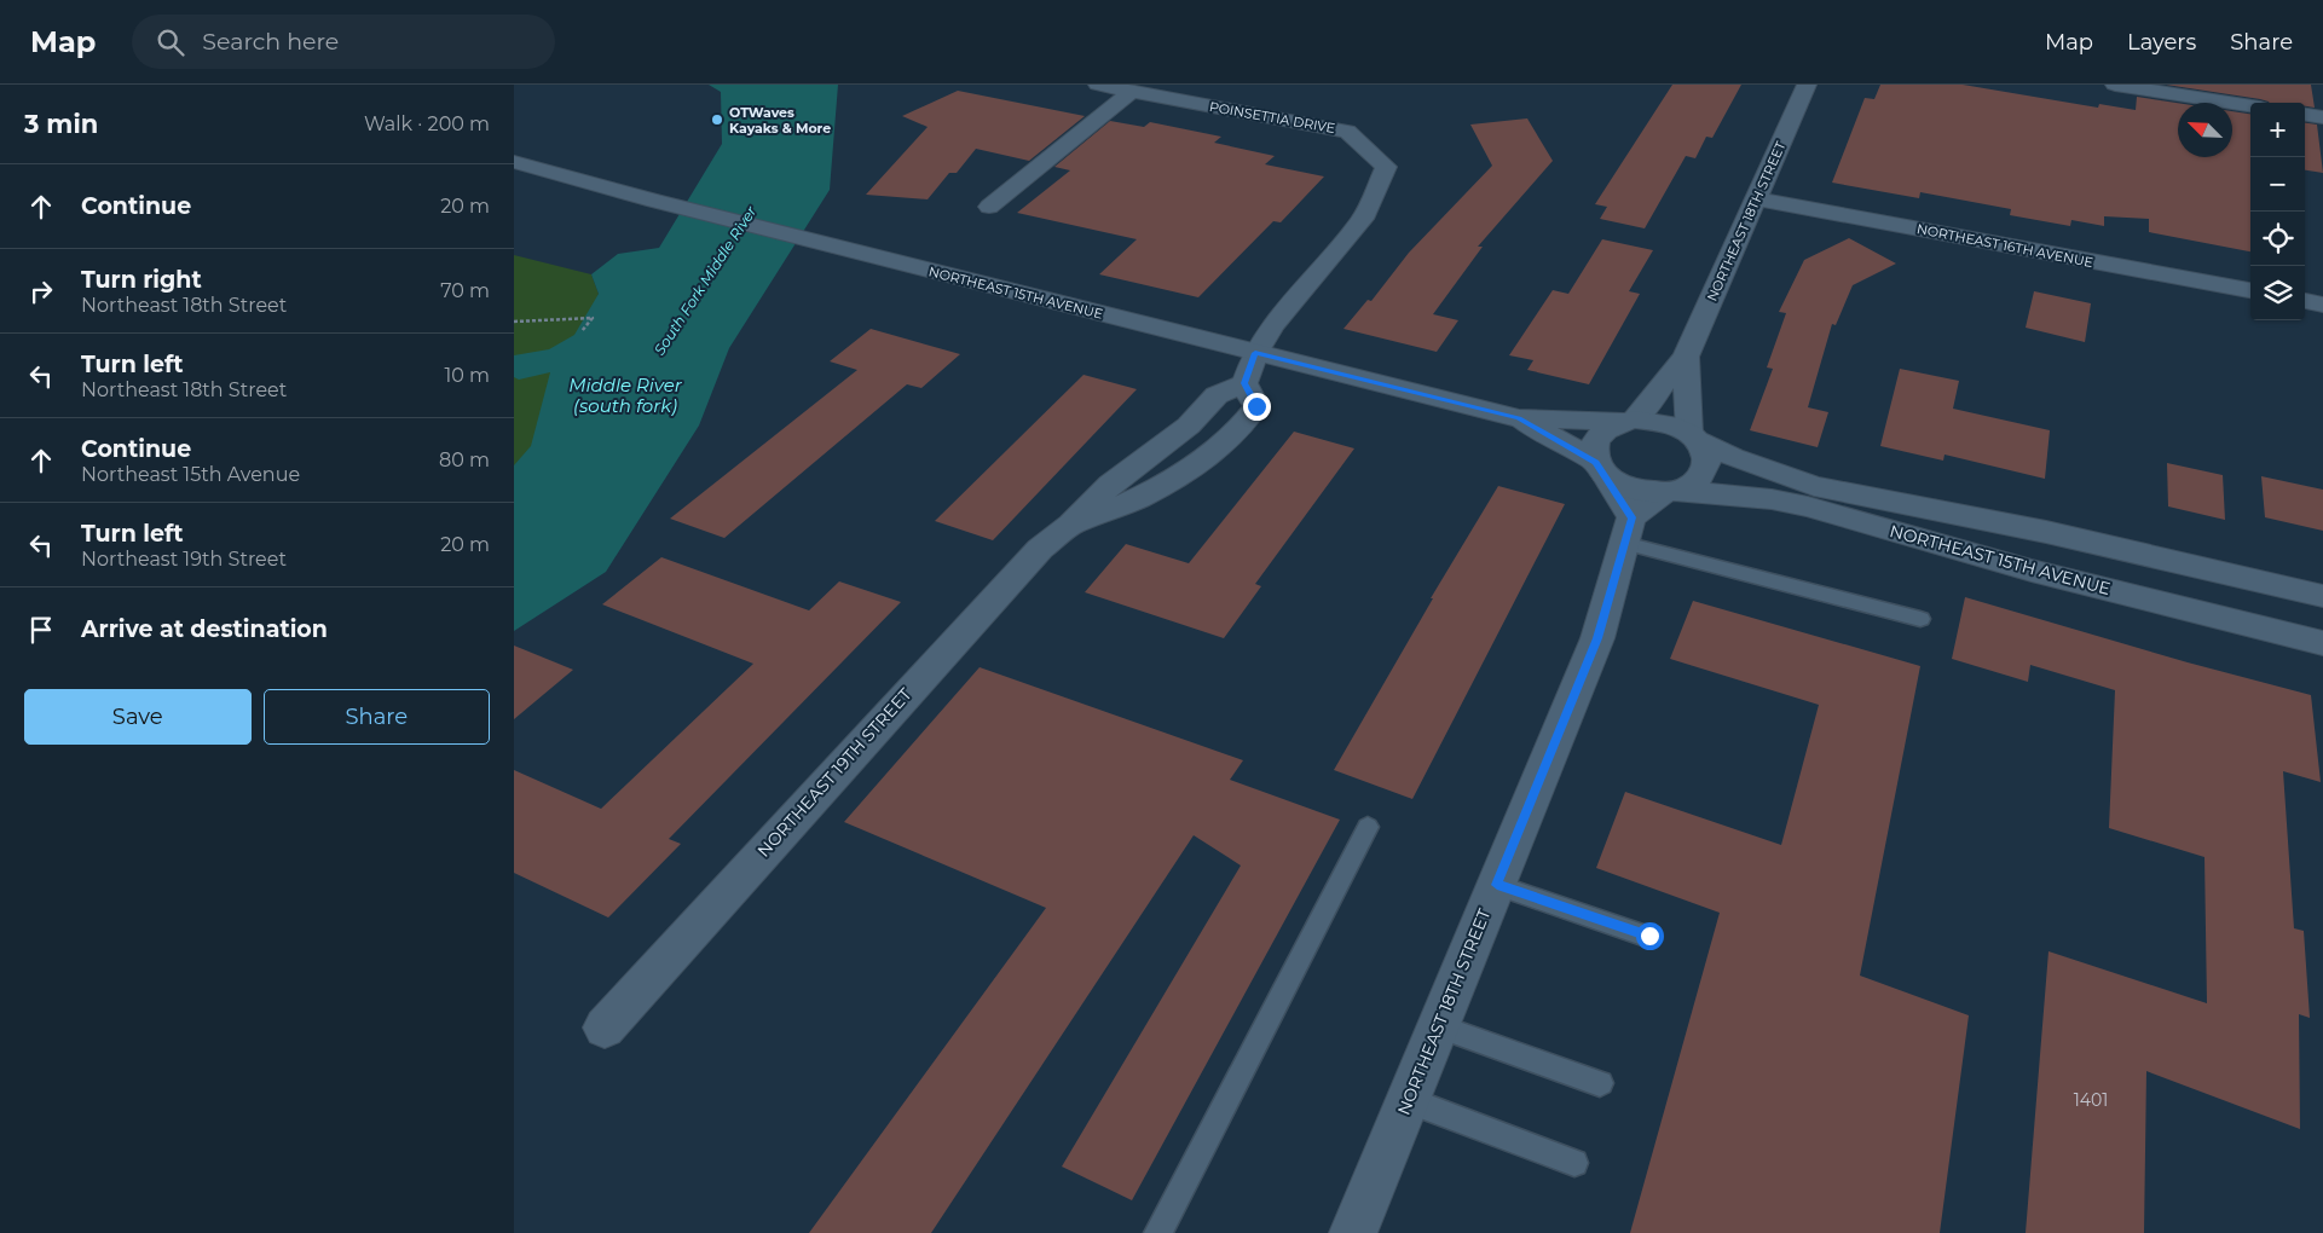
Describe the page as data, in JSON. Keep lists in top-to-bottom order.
{
  "streets": {
    "street": [
      "POINSETTIA DRIVE",
      "NORTHEAST 18TH STREET",
      "NORTHEAST 16TH AVENUE",
      "NORTHEAST 15TH AVENUE",
      "NORTHEAST 19TH STREET"
    ]
  },
  "crossings": [
    ["POINSETTIA DRIVE", "NORTHEAST 15TH AVENUE"],
    ["POINSETTIA DRIVE", "NORTHEAST 19TH STREET"],
    ["NORTHEAST 18TH STREET", "NORTHEAST 16TH AVENUE"],
    ["NORTHEAST 18TH STREET", "NORTHEAST 15TH AVENUE"],
    ["NORTHEAST 15TH AVENUE", "NORTHEAST 19TH STREET"]
  ],
  "water": ["South Fork Middle River", "Middle River (south fork)"],
  "places": ["OTWaves Kayaks & More"],
  "house_numbers": ["1401"],
  "north": "top left",
  "page": {
    "header": "Map",
    "search": "Search here",
    "nav": ["Map", "Layers", "Share"],
    "heading": ["3 min", "Walk · 200 m"],
    "map_buttons": ["+", "−"],
    "list": [
      ["Continue", "20 m"],
      ["Turn right", "Northeast 18th Street", "70 m"],
      ["Turn left", "Northeast 18th Street", "10 m"],
      ["Continue", "Northeast 15th Avenue", "80 m"],
      ["Turn left", "Northeast 19th Street", "20 m"],
      "Arrive at destination"
    ],
    "buttons": ["Save", "Share"]
  }
}
